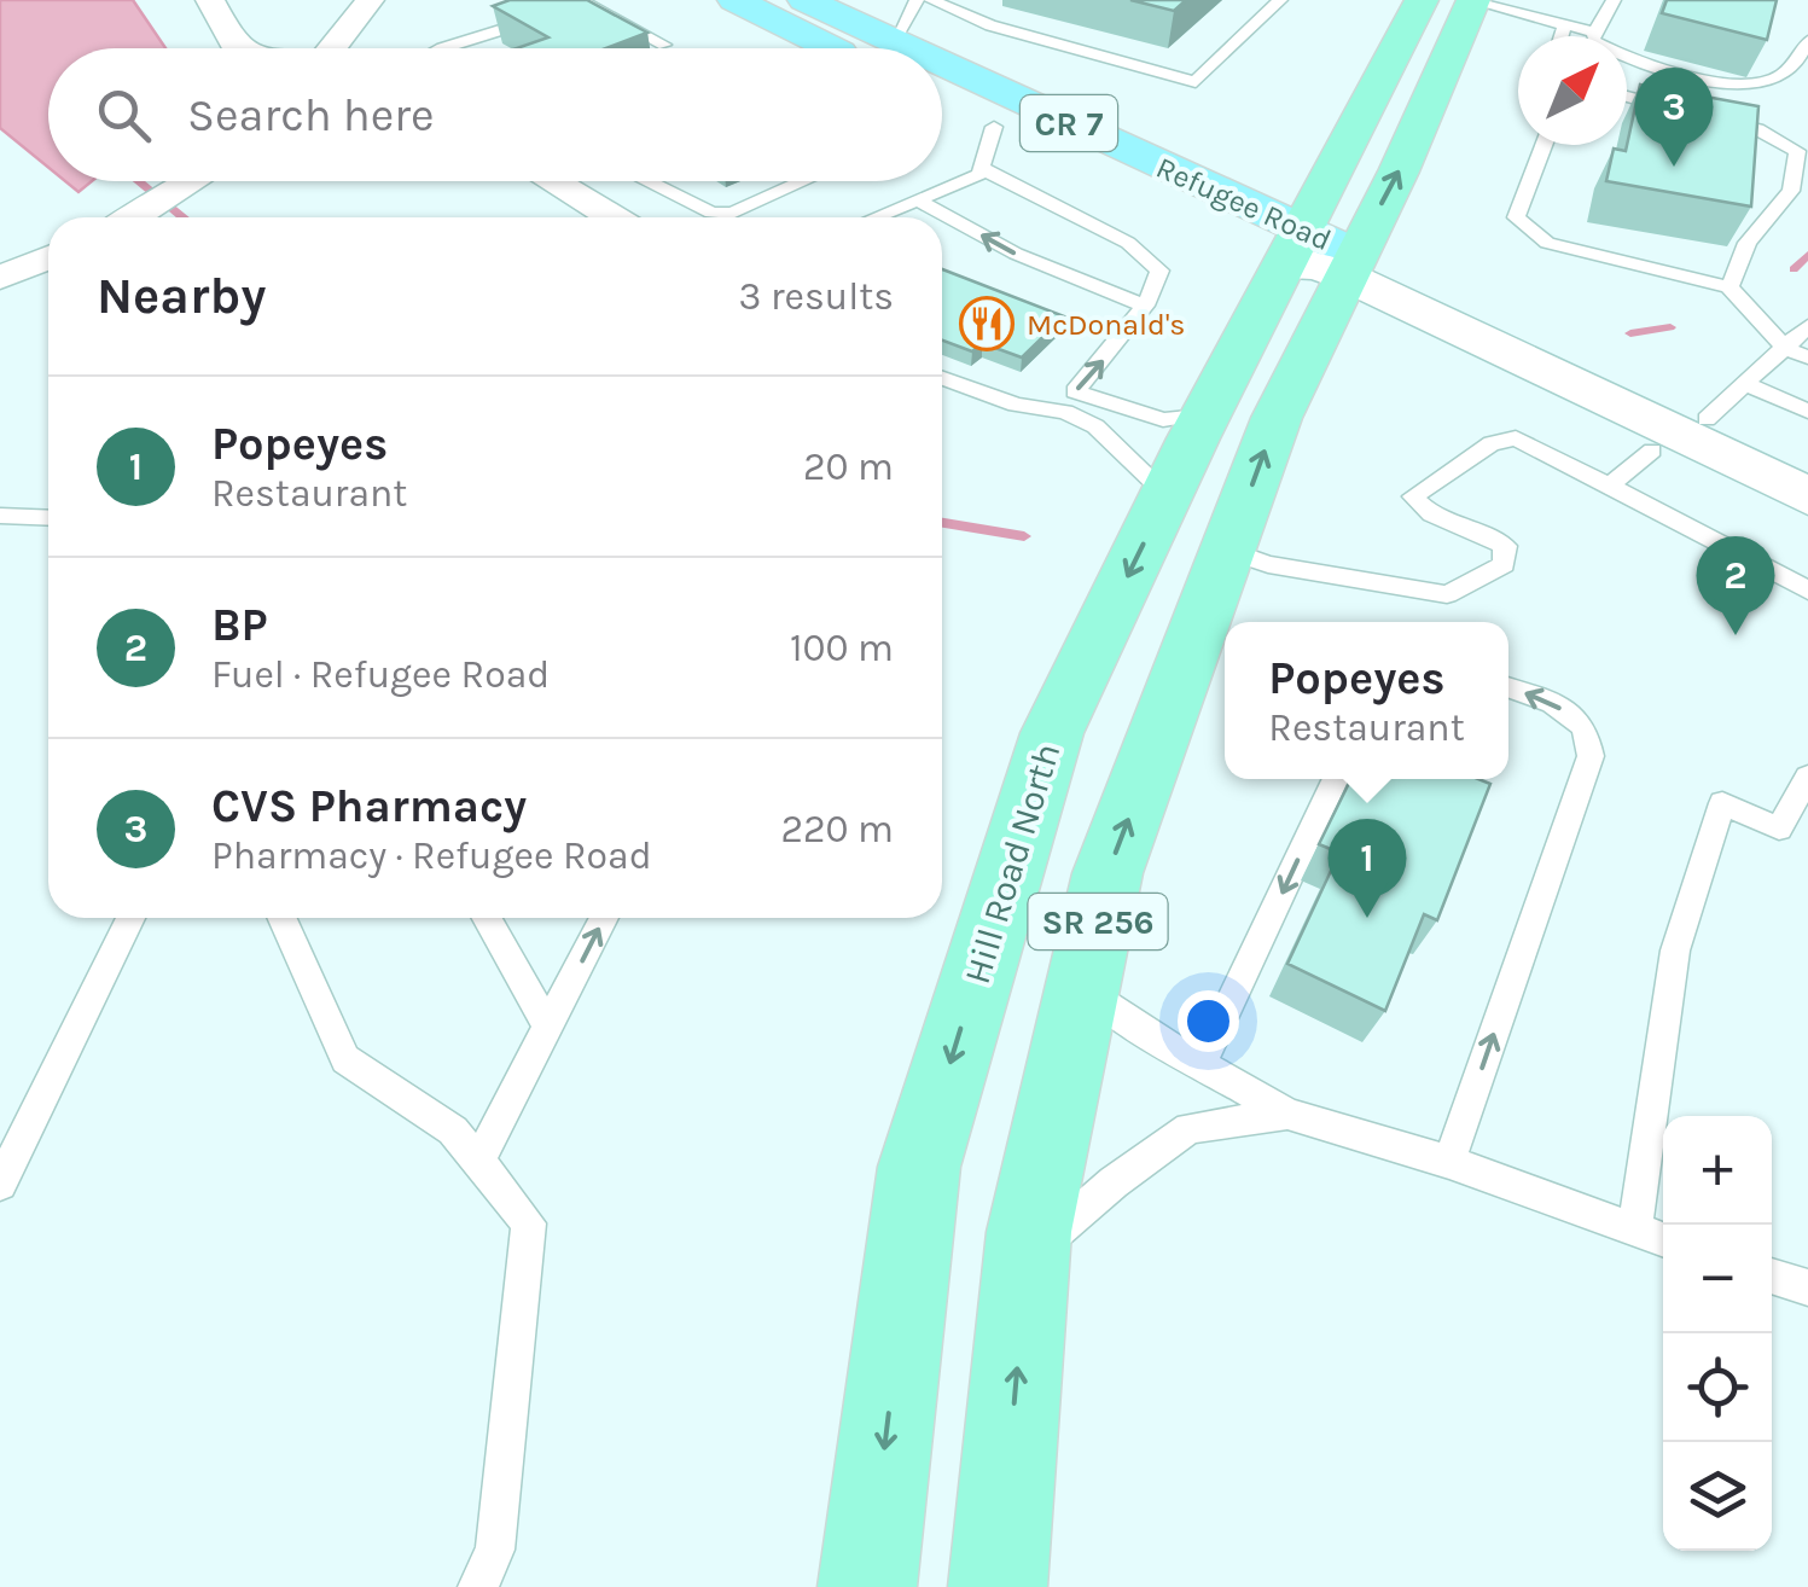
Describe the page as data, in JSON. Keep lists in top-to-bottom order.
{
  "streets": {
    "highway": ["Hill Road North", "SR 256"],
    "main road": ["CR 7", "Refugee Road"]
  },
  "crossings": [
    ["Refugee Road", "Hill Road North"]
  ],
  "places": {
    "restaurant": ["McDonald's"]
  },
  "north": "top right",
  "page": {
    "search": "Search here",
    "pins": ["3", "2", "1"],
    "heading": ["Nearby", "3 results"],
    "list": [
      {
        "mark": "1",
        "name": "Popeyes",
        "note": "Restaurant",
        "value": "20 m"
      },
      {
        "mark": "2",
        "name": "BP",
        "note": "Fuel · Refugee Road",
        "value": "100 m"
      },
      {
        "mark": "3",
        "name": "CVS Pharmacy",
        "note": "Pharmacy · Refugee Road",
        "value": "220 m"
      }
    ],
    "popup": ["Popeyes", "Restaurant"],
    "map_buttons": ["+", "−"]
  }
}
